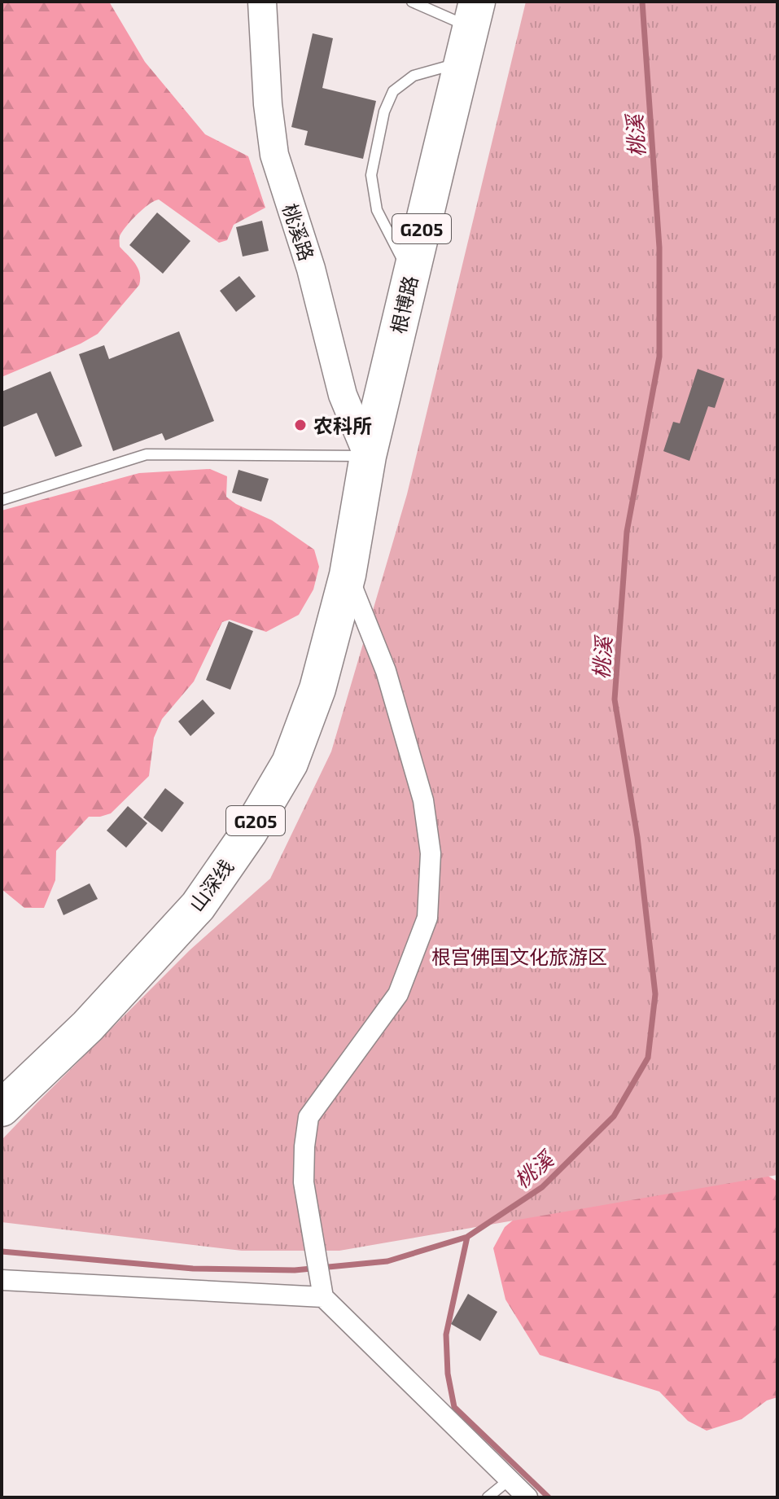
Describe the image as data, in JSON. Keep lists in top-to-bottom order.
{
  "streets": {
    "highway": ["G205", "根博路", "山深线"],
    "street": ["桃溪路"]
  },
  "crossings": [
    ["桃溪路", "根博路"],
    ["桃溪路", "山深线"],
    ["根博路", "山深线"]
  ],
  "water": ["桃溪"],
  "parks": ["根宫佛国文化旅游区"],
  "places": ["农科所"]
}
